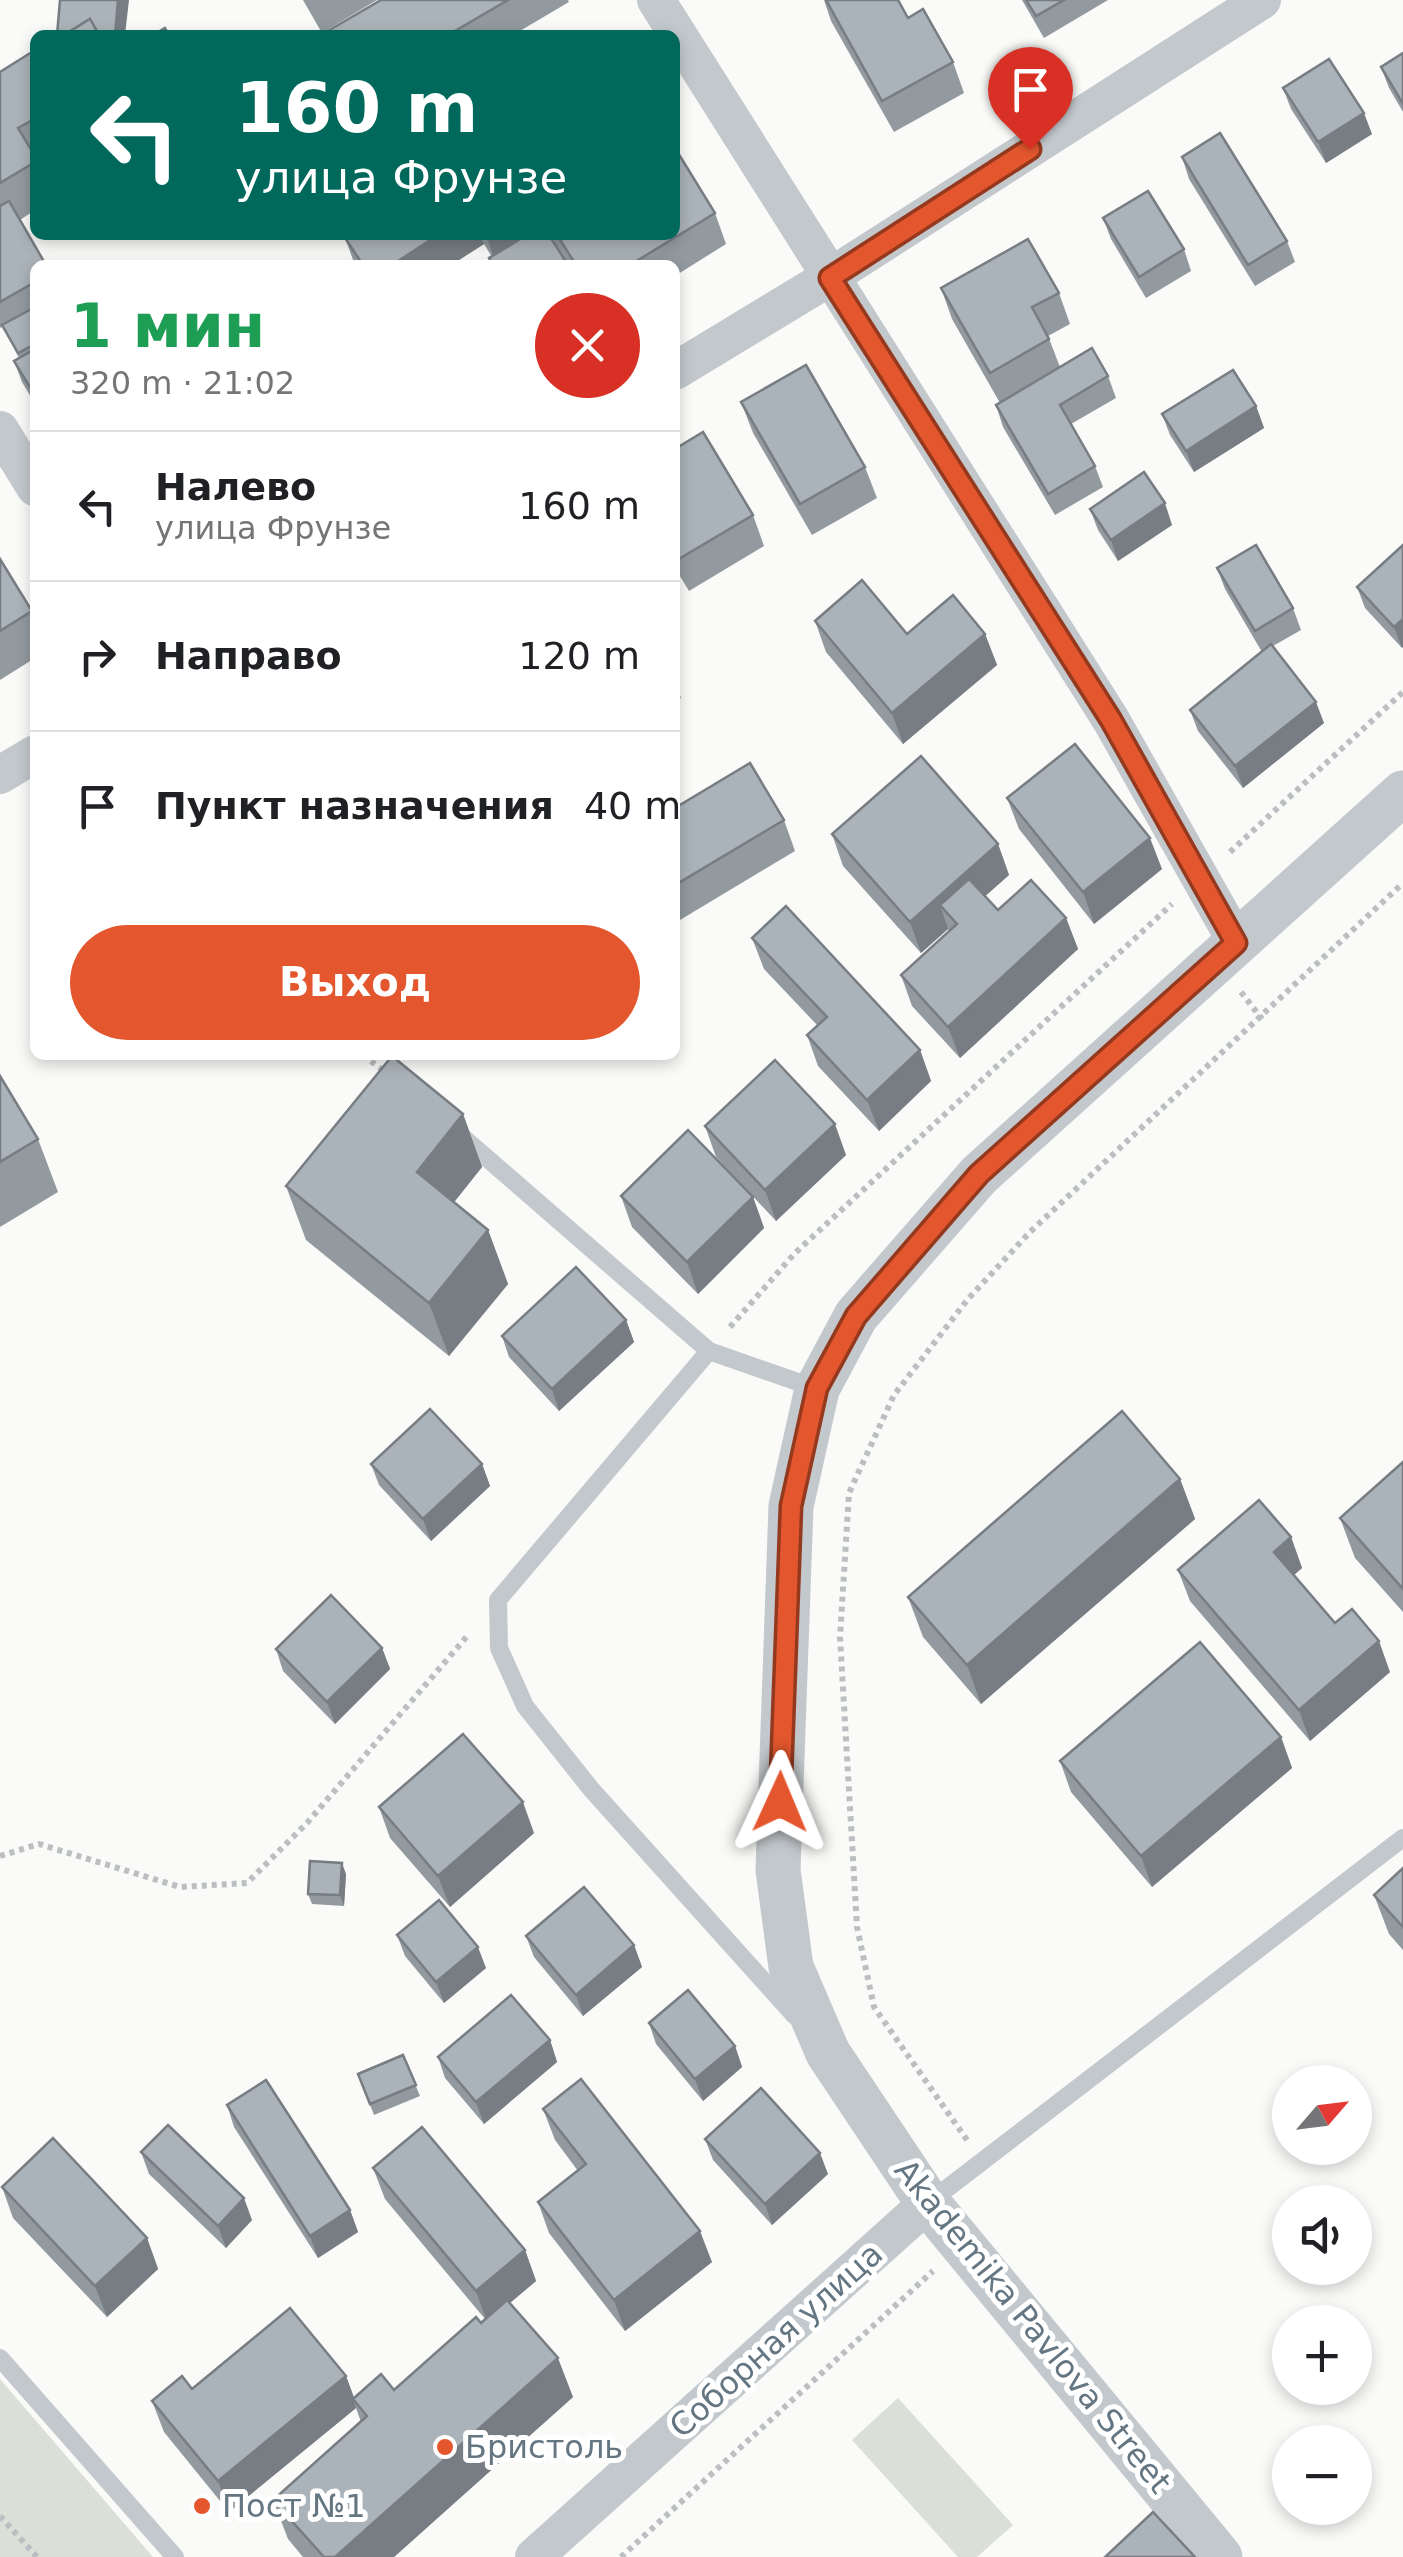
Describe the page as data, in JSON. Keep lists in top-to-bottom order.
{
  "streets": {
    "street": ["Akademika Pavlova Street", "Соборная улица"]
  },
  "crossings": [
    ["Akademika Pavlova Street", "Соборная улица"]
  ],
  "places": ["Бристоль", "Пост №1"],
  "north": "top right",
  "page": {
    "turn": ["160 m", "улица Фрунзе"],
    "heading": ["1 мин", "320 m · 21:02"],
    "list": [
      {
        "name": "Налево",
        "note": "улица Фрунзе",
        "value": "160 m"
      },
      {
        "name": "Направо",
        "value": "120 m"
      },
      {
        "name": "Пункт назначения",
        "value": "40 m"
      }
    ],
    "buttons": "Выход",
    "map_buttons": ["+", "−"]
  }
}
